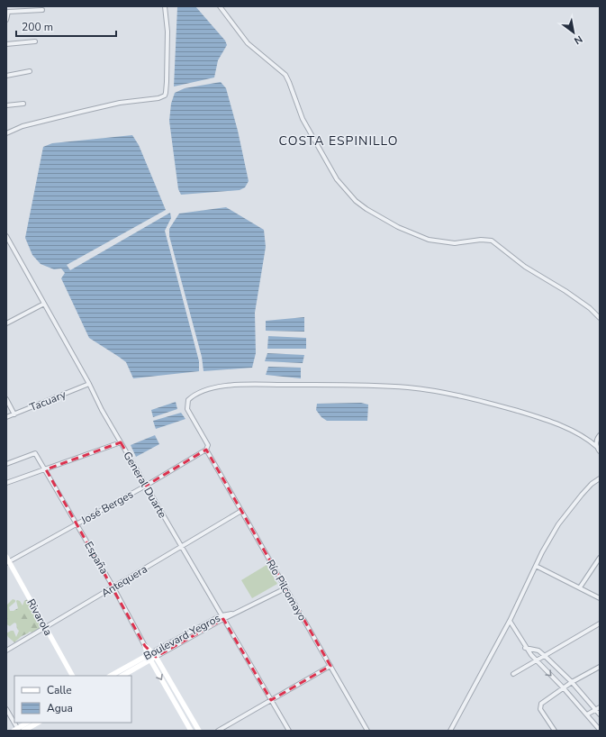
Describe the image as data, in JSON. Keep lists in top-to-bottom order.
{
  "streets": {
    "street": [
      "Tacuary",
      "General Duarte",
      "José Berges",
      "España",
      "Antequera",
      "Río Pilcomayo",
      "Rivarola",
      "Boulevard Yegros"
    ]
  },
  "crossings": [
    ["Tacuary", "General Duarte"],
    ["General Duarte", "José Berges"],
    ["General Duarte", "Antequera"],
    ["General Duarte", "Boulevard Yegros"],
    ["José Berges", "España"],
    ["José Berges", "Río Pilcomayo"],
    ["José Berges", "Rivarola"],
    ["España", "Antequera"],
    ["Antequera", "Río Pilcomayo"],
    ["Antequera", "Rivarola"],
    ["Río Pilcomayo", "Boulevard Yegros"]
  ],
  "districts": ["COSTA ESPINILLO"],
  "legend": ["Calle", "Agua"],
  "scale_bar": "200 m",
  "north": "bottom right"
}
